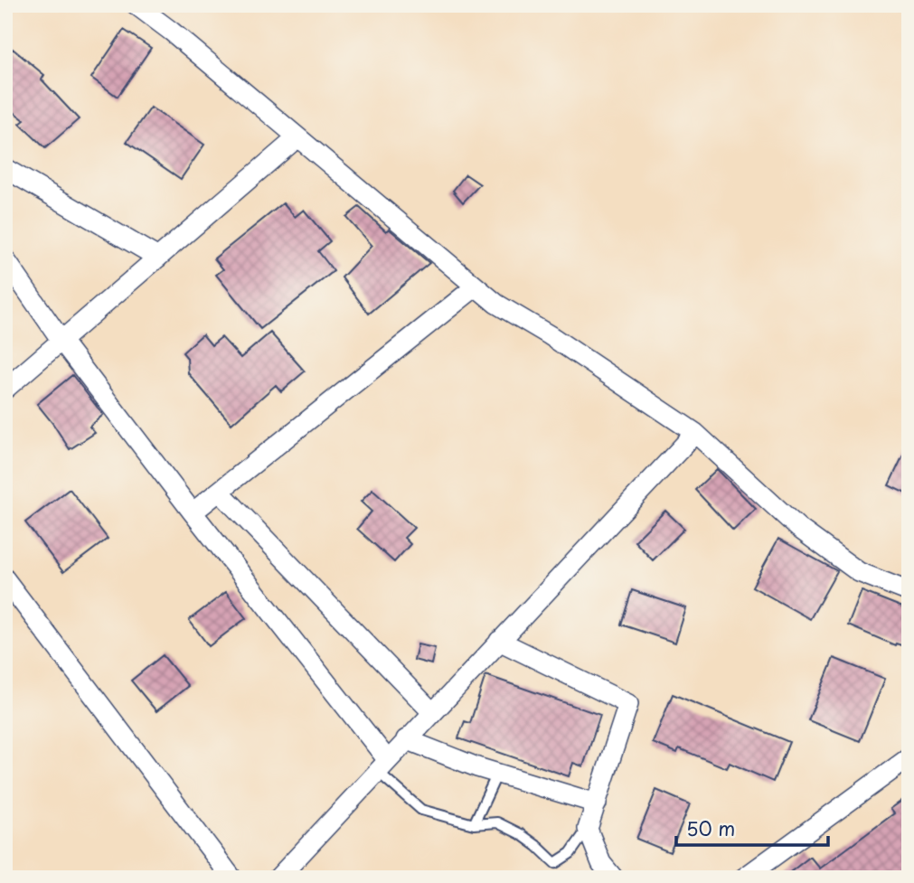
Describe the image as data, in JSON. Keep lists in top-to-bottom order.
{
  "scale_bar": "50 m"
}
